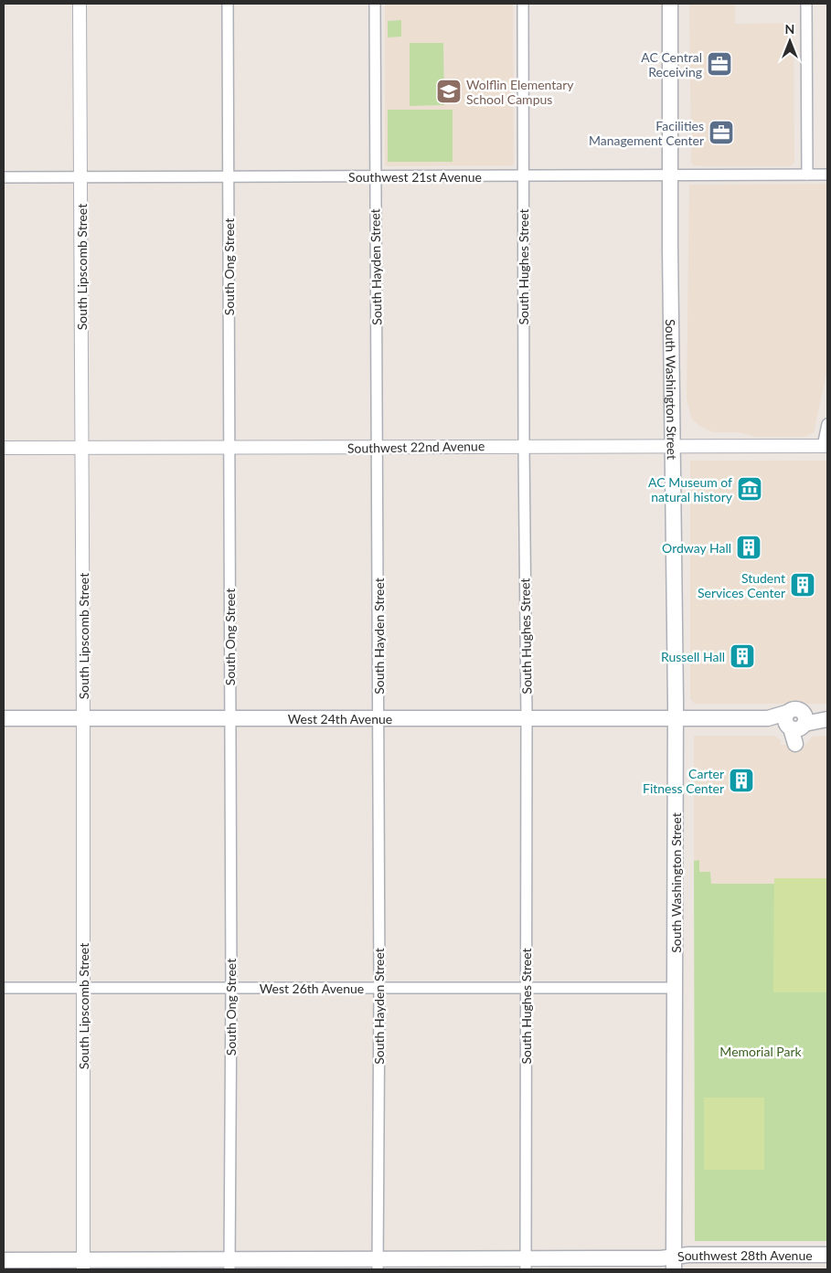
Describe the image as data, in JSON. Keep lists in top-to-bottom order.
{
  "streets": {
    "main road": ["South Washington Street", "West 24th Avenue", "Southwest 28th Avenue"],
    "street": [
      "Southwest 21st Avenue",
      "South Lipscomb Street",
      "South Ong Street",
      "South Hayden Street",
      "South Hughes Street",
      "Southwest 22nd Avenue",
      "West 26th Avenue"
    ]
  },
  "crossings": [
    ["Southwest 21st Avenue", "South Lipscomb Street"],
    ["Southwest 21st Avenue", "South Ong Street"],
    ["Southwest 21st Avenue", "South Hayden Street"],
    ["Southwest 21st Avenue", "South Hughes Street"],
    ["Southwest 21st Avenue", "South Washington Street"],
    ["South Lipscomb Street", "Southwest 22nd Avenue"],
    ["South Lipscomb Street", "West 24th Avenue"],
    ["South Lipscomb Street", "West 26th Avenue"],
    ["South Lipscomb Street", "Southwest 28th Avenue"],
    ["South Ong Street", "Southwest 22nd Avenue"],
    ["South Ong Street", "West 24th Avenue"],
    ["South Ong Street", "West 26th Avenue"],
    ["South Ong Street", "Southwest 28th Avenue"],
    ["South Hayden Street", "Southwest 22nd Avenue"],
    ["South Hayden Street", "West 24th Avenue"],
    ["South Hayden Street", "West 26th Avenue"],
    ["South Hayden Street", "Southwest 28th Avenue"],
    ["South Hughes Street", "Southwest 22nd Avenue"],
    ["South Hughes Street", "West 24th Avenue"],
    ["South Hughes Street", "West 26th Avenue"],
    ["South Hughes Street", "Southwest 28th Avenue"],
    ["South Washington Street", "Southwest 22nd Avenue"],
    ["South Washington Street", "West 24th Avenue"],
    ["South Washington Street", "West 26th Avenue"],
    ["South Washington Street", "Southwest 28th Avenue"]
  ],
  "parks": ["Memorial Park"],
  "places": {
    "office": ["AC Central Receiving", "Facilities Management Center"],
    "school or university": ["Wolflin Elementary School Campus"],
    "museum": ["AC Museum of natural history"],
    "building": [
      "Ordway Hall",
      "Student Services Center",
      "Russell Hall",
      "Carter Fitness Center"
    ]
  },
  "north": "top"
}
